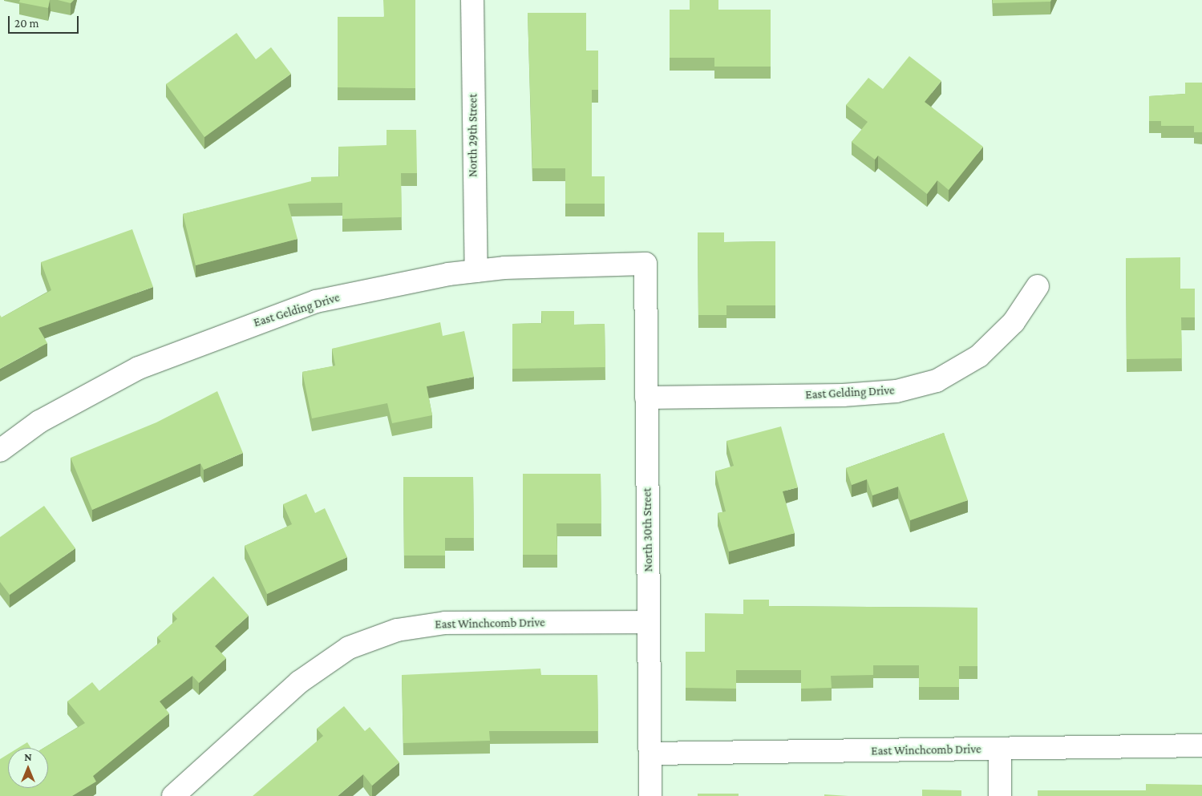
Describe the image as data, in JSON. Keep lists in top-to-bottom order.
{
  "streets": {
    "street": [
      "North 29th Street",
      "East Gelding Drive",
      "North 30th Street",
      "East Winchcomb Drive"
    ]
  },
  "crossings": [
    ["North 29th Street", "East Gelding Drive"],
    ["East Gelding Drive", "North 30th Street"],
    ["North 30th Street", "East Winchcomb Drive"]
  ],
  "scale_bar": "20 m",
  "north": "top"
}
